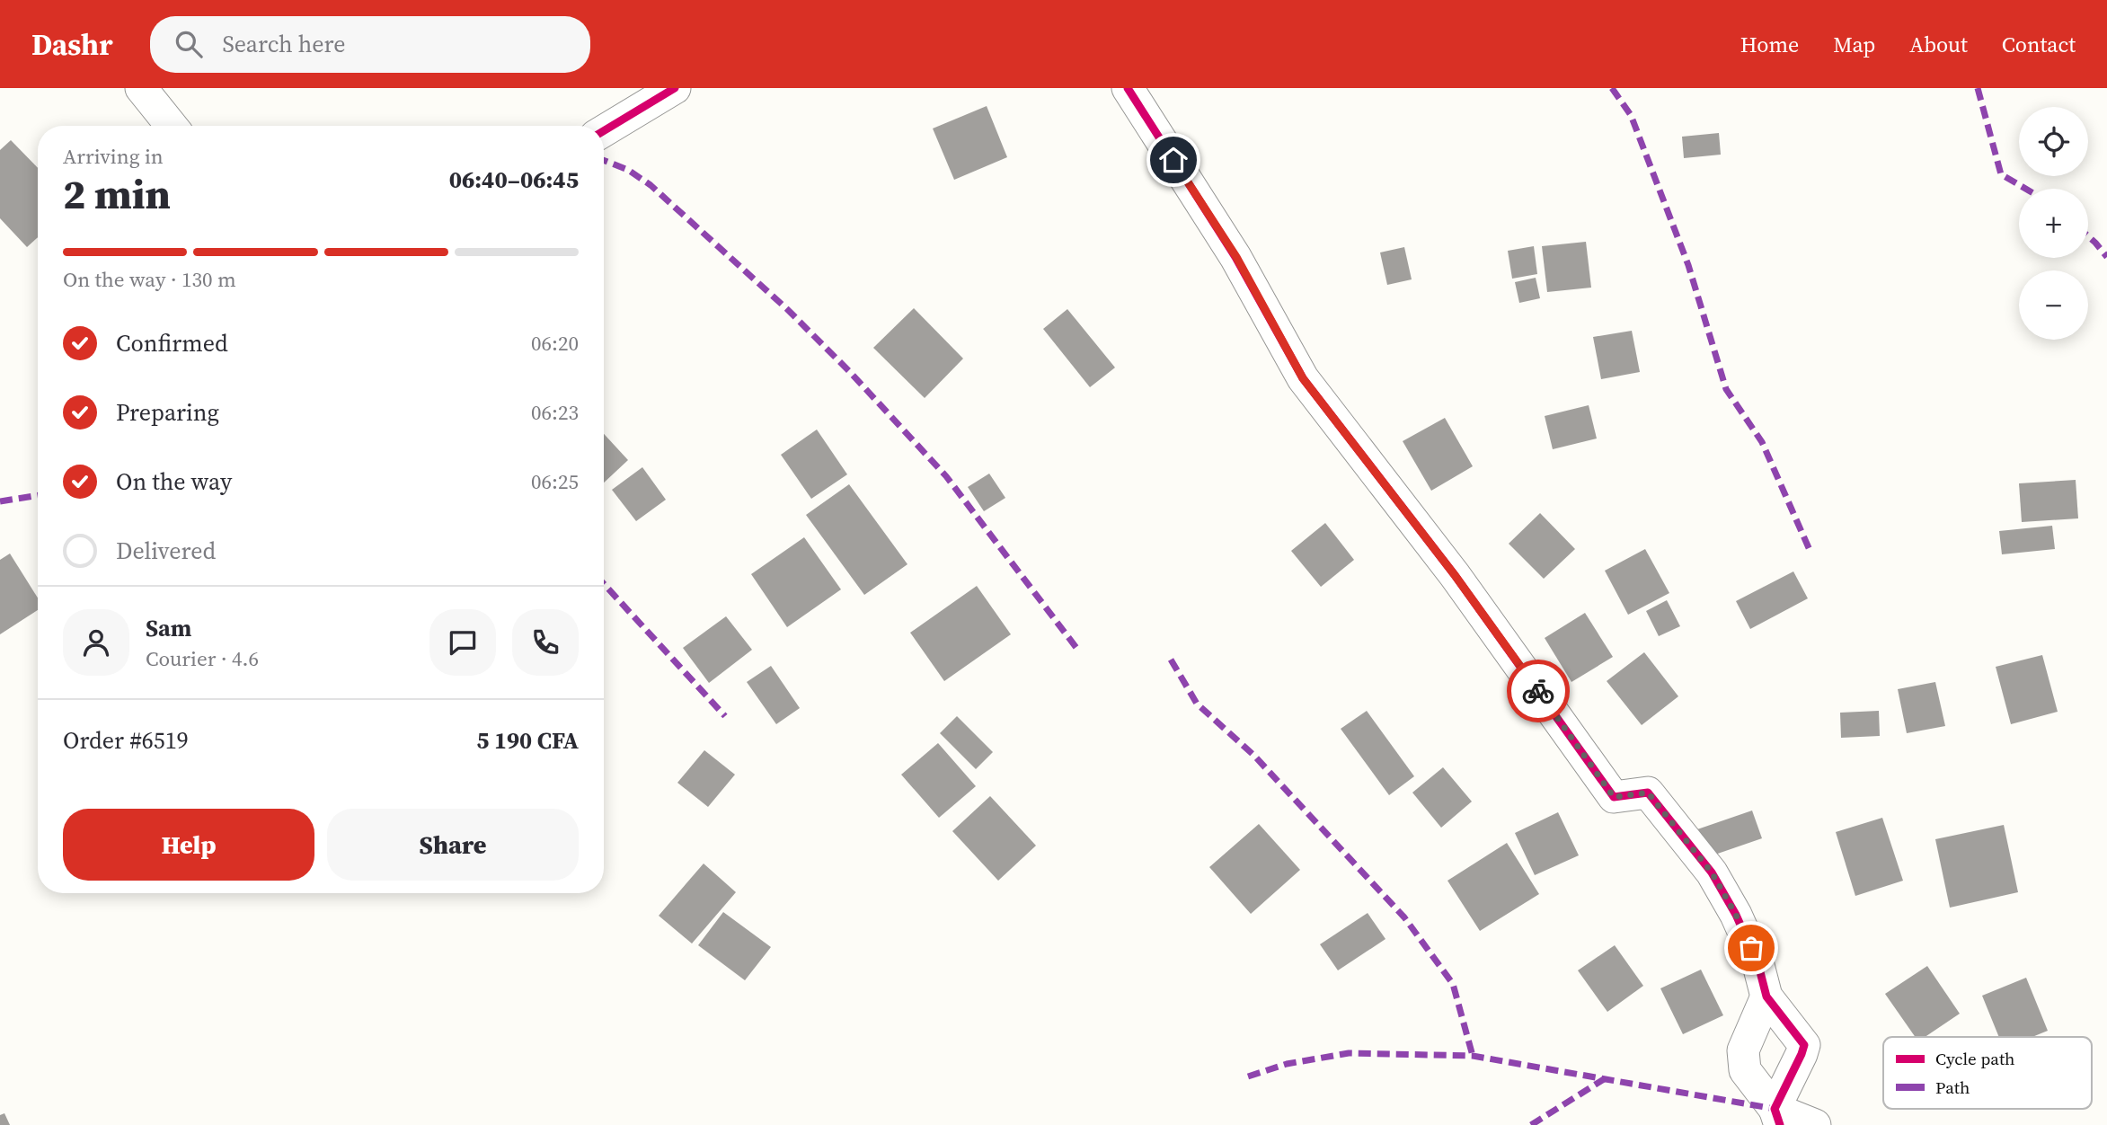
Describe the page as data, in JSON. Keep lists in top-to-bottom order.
{
  "legend": ["Cycle path", "Path"],
  "page": {
    "header": "Dashr",
    "search": "Search here",
    "nav": [
      "Home",
      "Map",
      "About",
      "Contact"
    ],
    "map_buttons": ["+", "−"],
    "heading": ["2 min", "Arriving in", "06:40–06:45"],
    "panel": [
      "Sam",
      "Courier · 4.6",
      "Order #6519",
      "5 190 CFA"
    ],
    "bar": "On the way · 130 m",
    "list": [
      ["Confirmed", "06:20"],
      ["Preparing", "06:23"],
      ["On the way", "06:25"],
      "Delivered"
    ],
    "buttons": ["Help", "Share"]
  }
}
